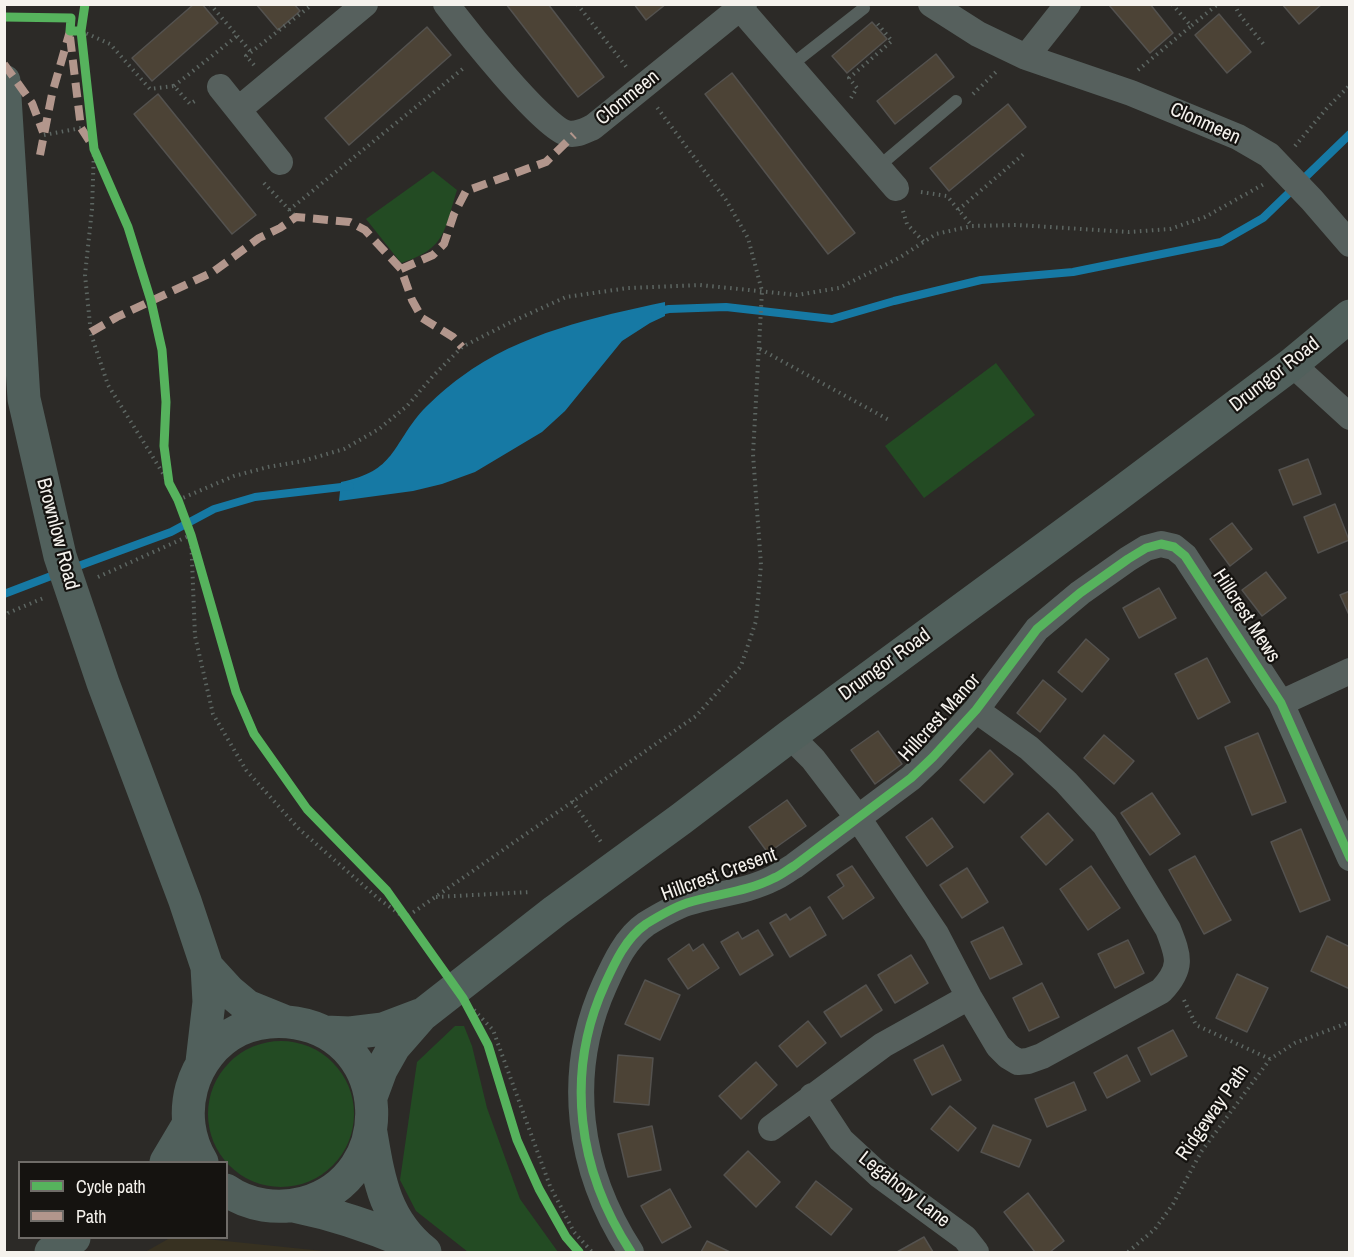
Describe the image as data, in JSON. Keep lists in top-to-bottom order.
{
  "streets": {
    "main road": ["Drumgor Road", "Brownlow Road"],
    "street": [
      "Clonmeen",
      "Hillcrest Mews",
      "Hillcrest Manor",
      "Hillcrest Cresent",
      "Legahory Lane"
    ],
    "path": ["Ridgeway Path"]
  },
  "crossings": [
    ["Hillcrest Mews", "Hillcrest Manor"],
    ["Hillcrest Manor", "Hillcrest Cresent"]
  ],
  "legend": ["Cycle path", "Path"]
}
